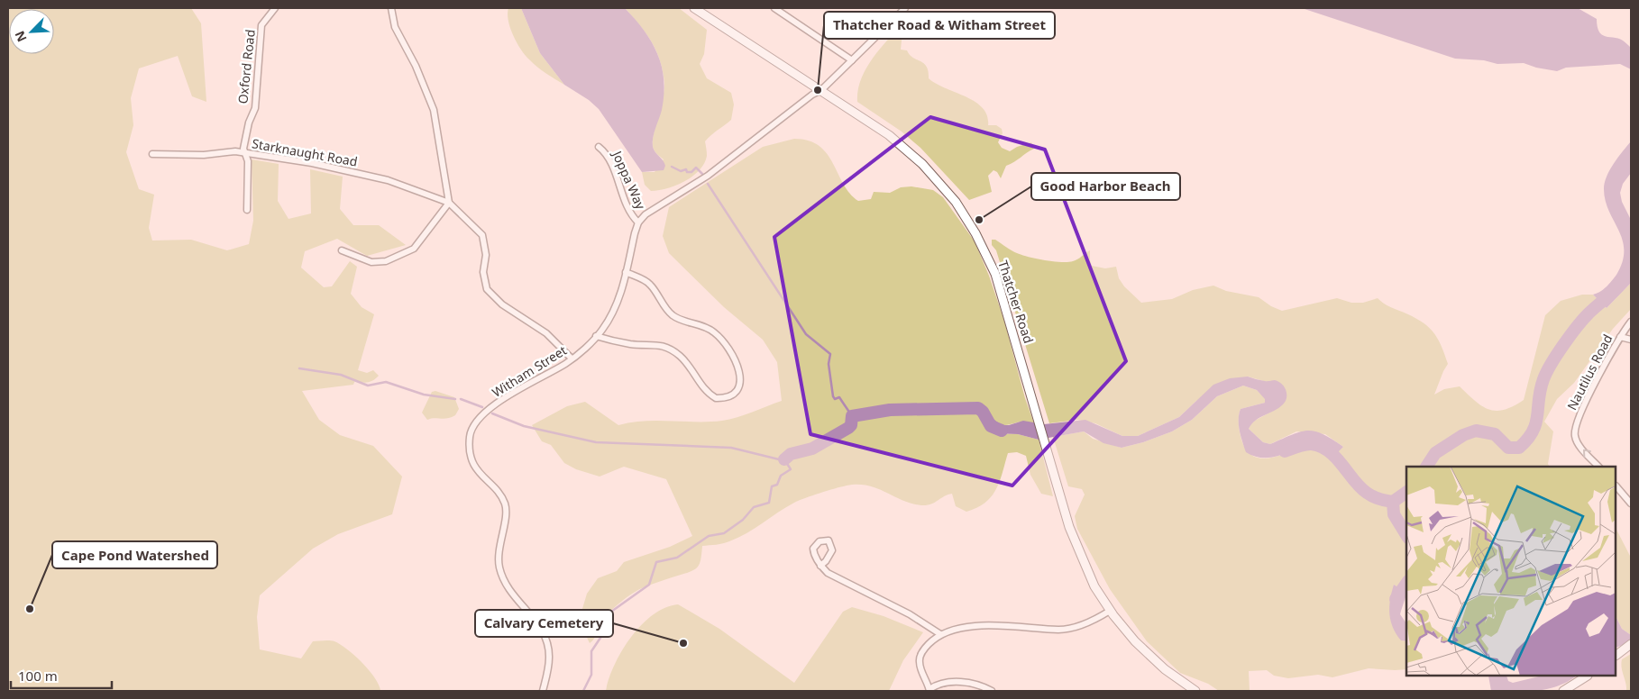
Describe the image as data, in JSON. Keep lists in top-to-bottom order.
{
  "streets": {
    "main road": ["Thatcher Road"],
    "street": [
      "Oxford Road",
      "Starknaught Road",
      "Joppa Way",
      "Witham Street",
      "Nautilus Road"
    ]
  },
  "crossings": [
    ["Oxford Road", "Starknaught Road"],
    ["Joppa Way", "Witham Street"]
  ],
  "one_way": ["Nautilus Road"],
  "places": [
    "Thatcher Road & Witham Street",
    "Good Harbor Beach",
    "Cape Pond Watershed",
    "Calvary Cemetery"
  ],
  "scale_bar": "100 m",
  "north": "bottom left"
}
